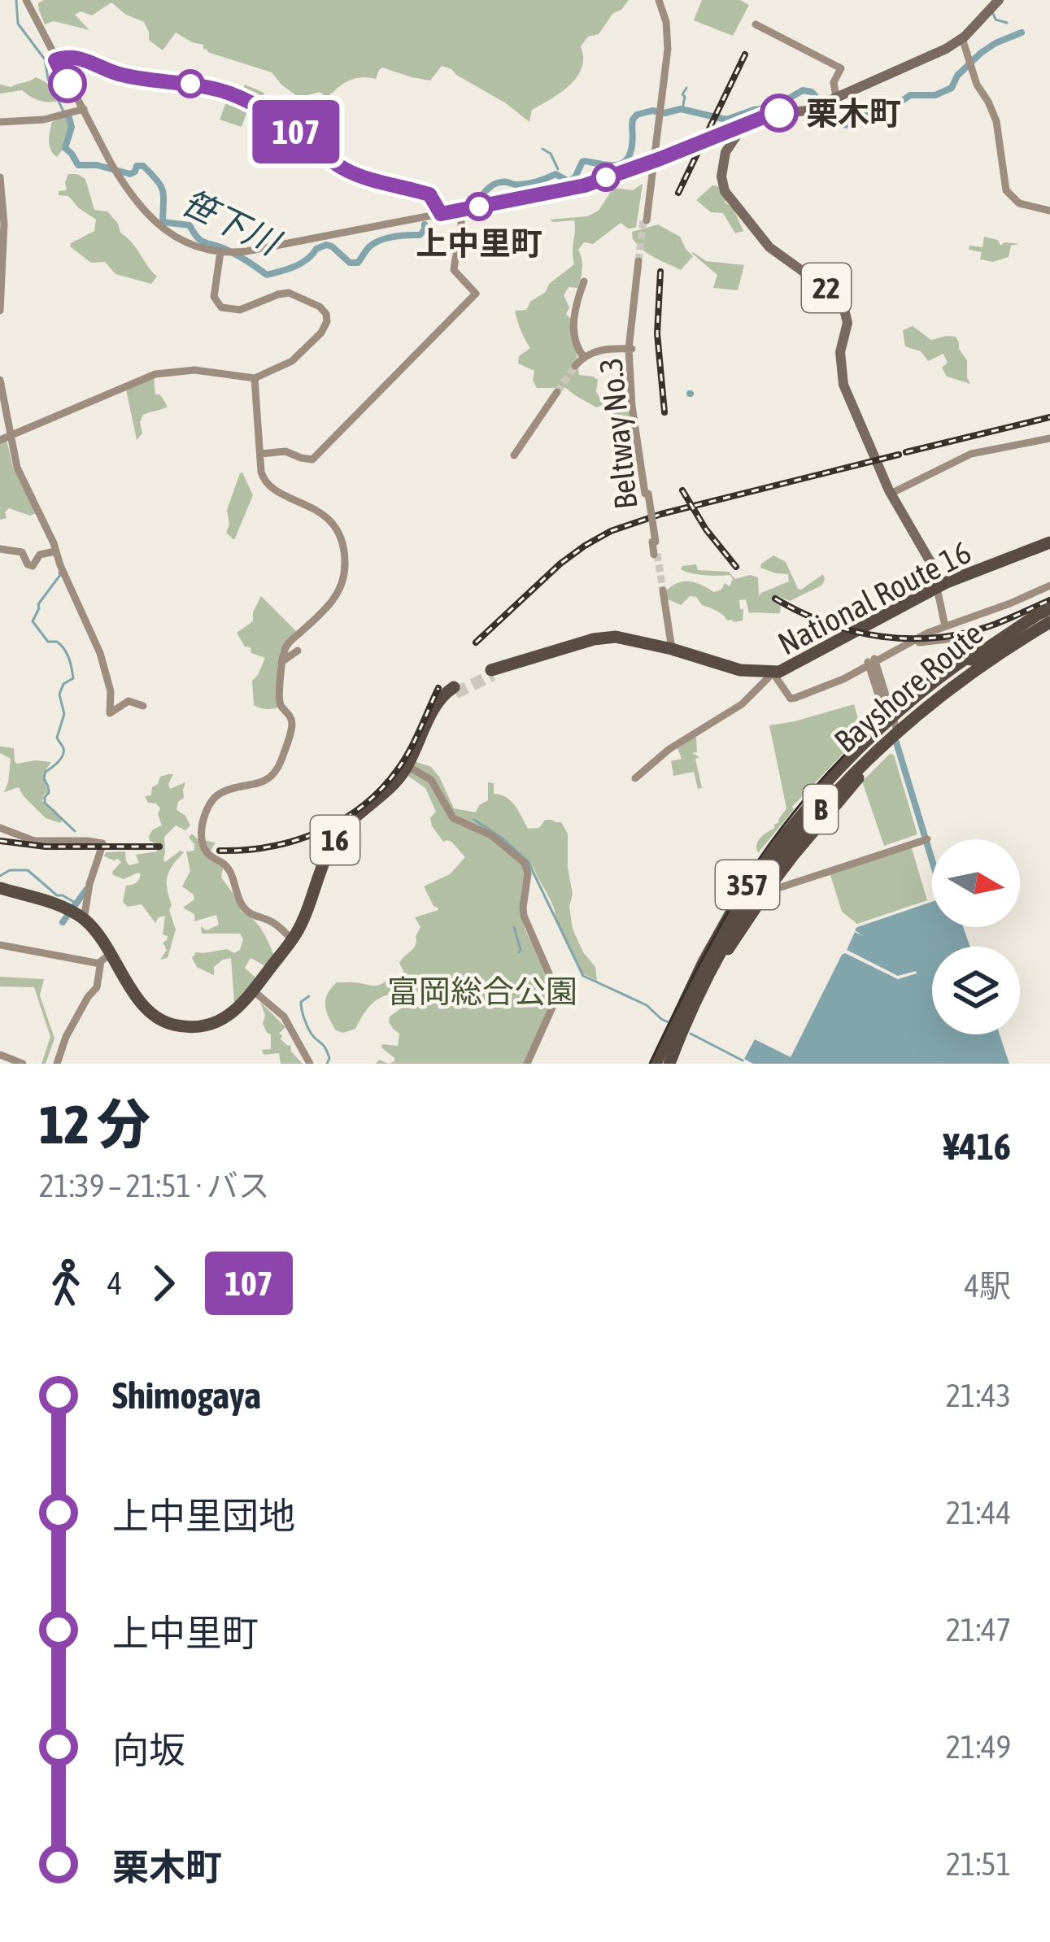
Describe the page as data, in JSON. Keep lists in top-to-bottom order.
{
  "streets": {
    "highway": [
      "National Route 16",
      "Bayshore Route",
      "B",
      "16",
      "357"
    ],
    "main road": ["22"],
    "street": ["Beltway No.3"]
  },
  "crossings": [
    ["22", "National Route 16"],
    ["Bayshore Route", "B"],
    ["Bayshore Route", "357"],
    ["B", "357"]
  ],
  "water": ["笹下川"],
  "parks": ["富岡総合公園"],
  "places": ["栗木町", "上中里町"],
  "lines": ["bus line 107"],
  "north": "right",
  "page": {
    "on_map": "107",
    "heading": ["12 分", "21:39 – 21:51 · バス", "¥416"],
    "legs": ["4", "107", "4駅"],
    "list": [
      {
        "name": "Shimogaya",
        "value": "21:43"
      },
      {
        "name": "上中里団地",
        "value": "21:44"
      },
      {
        "name": "上中里町",
        "value": "21:47"
      },
      {
        "name": "向坂",
        "value": "21:49"
      },
      {
        "name": "栗木町",
        "value": "21:51"
      }
    ]
  }
}
